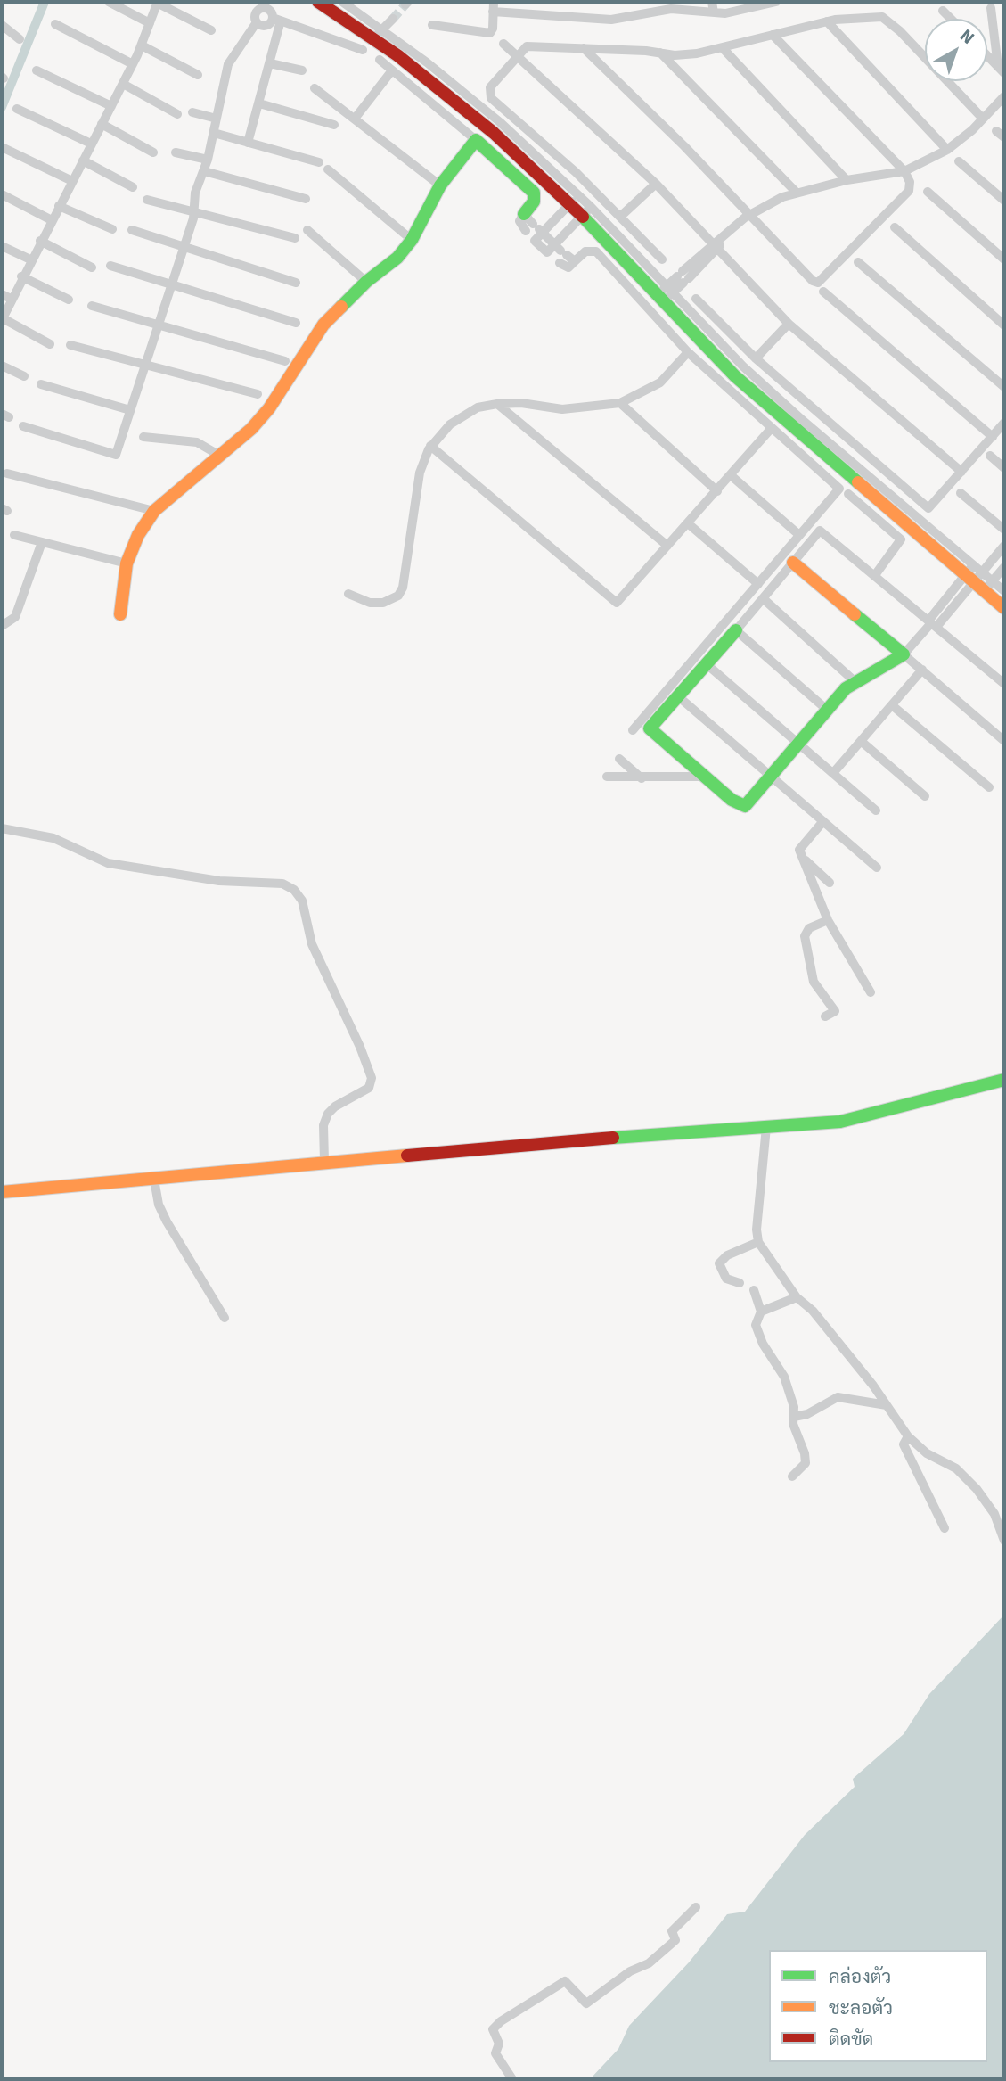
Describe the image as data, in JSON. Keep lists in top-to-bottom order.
{
  "legend": ["คล่องตัว", "ชะลอตัว", "ติดขัด"],
  "north": "top right"
}
